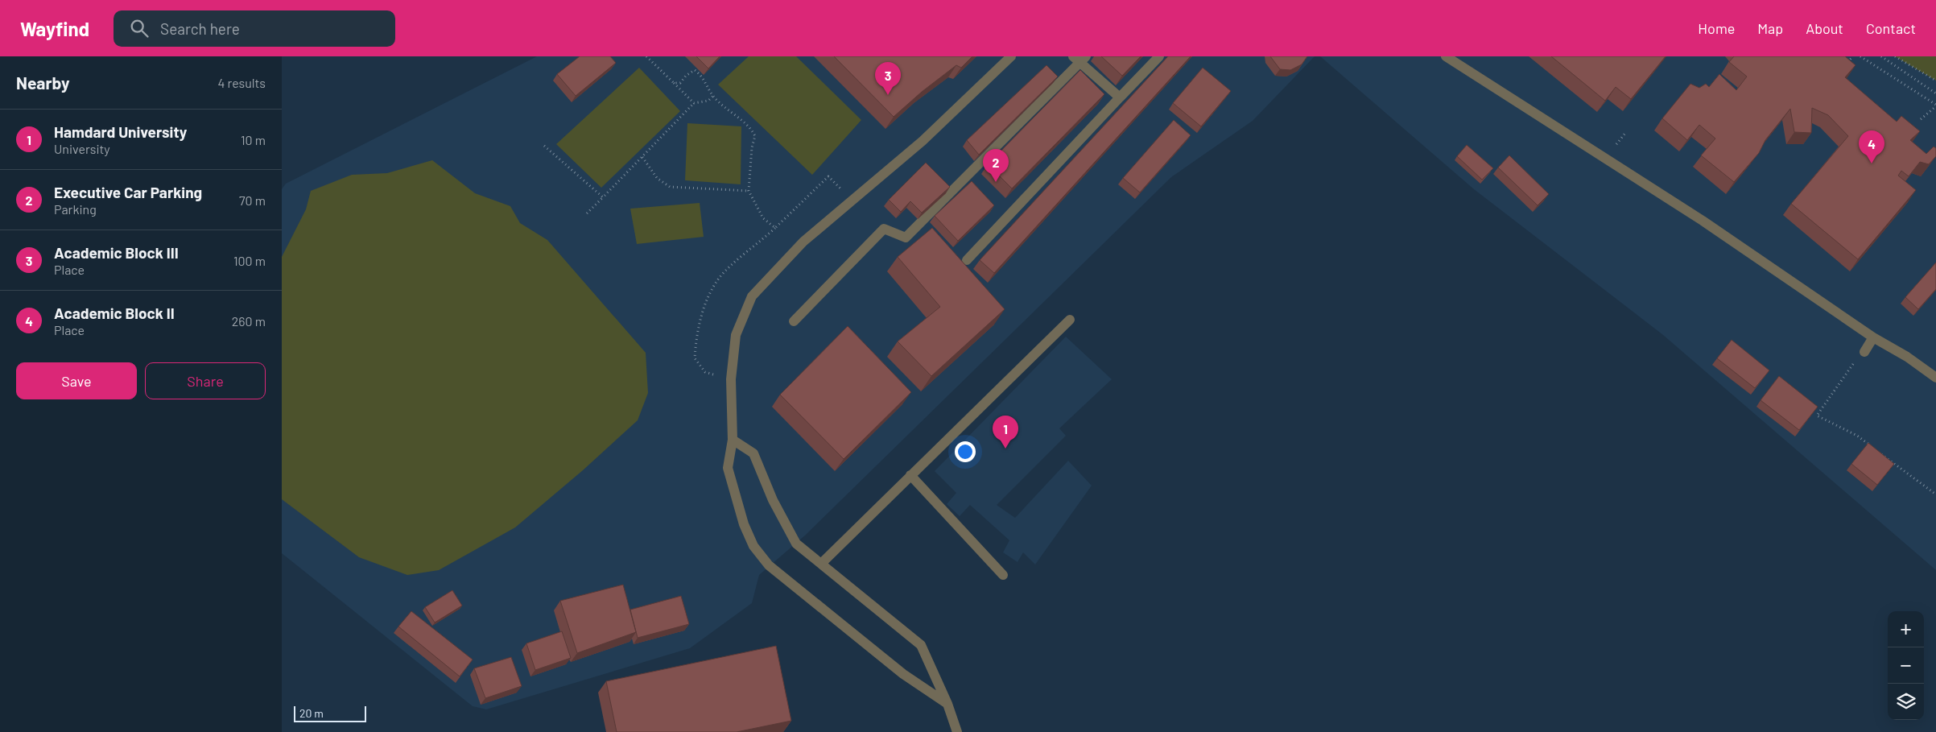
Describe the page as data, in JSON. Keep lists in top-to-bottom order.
{
  "scale_bar": "20 m",
  "page": {
    "header": "Wayfind",
    "search": "Search here",
    "nav": [
      "Home",
      "Map",
      "About",
      "Contact"
    ],
    "heading": ["Nearby", "4 results"],
    "pins": [
      "3",
      "4",
      "2",
      "1"
    ],
    "list": [
      {
        "mark": "1",
        "name": "Hamdard University",
        "note": "University",
        "value": "10 m"
      },
      {
        "mark": "2",
        "name": "Executive Car Parking",
        "note": "Parking",
        "value": "70 m"
      },
      {
        "mark": "3",
        "name": "Academic Block III",
        "note": "Place",
        "value": "100 m"
      },
      {
        "mark": "4",
        "name": "Academic Block II",
        "note": "Place",
        "value": "260 m"
      }
    ],
    "buttons": ["Save", "Share"],
    "map_buttons": ["+", "−"],
    "scale": "20 m"
  }
}
